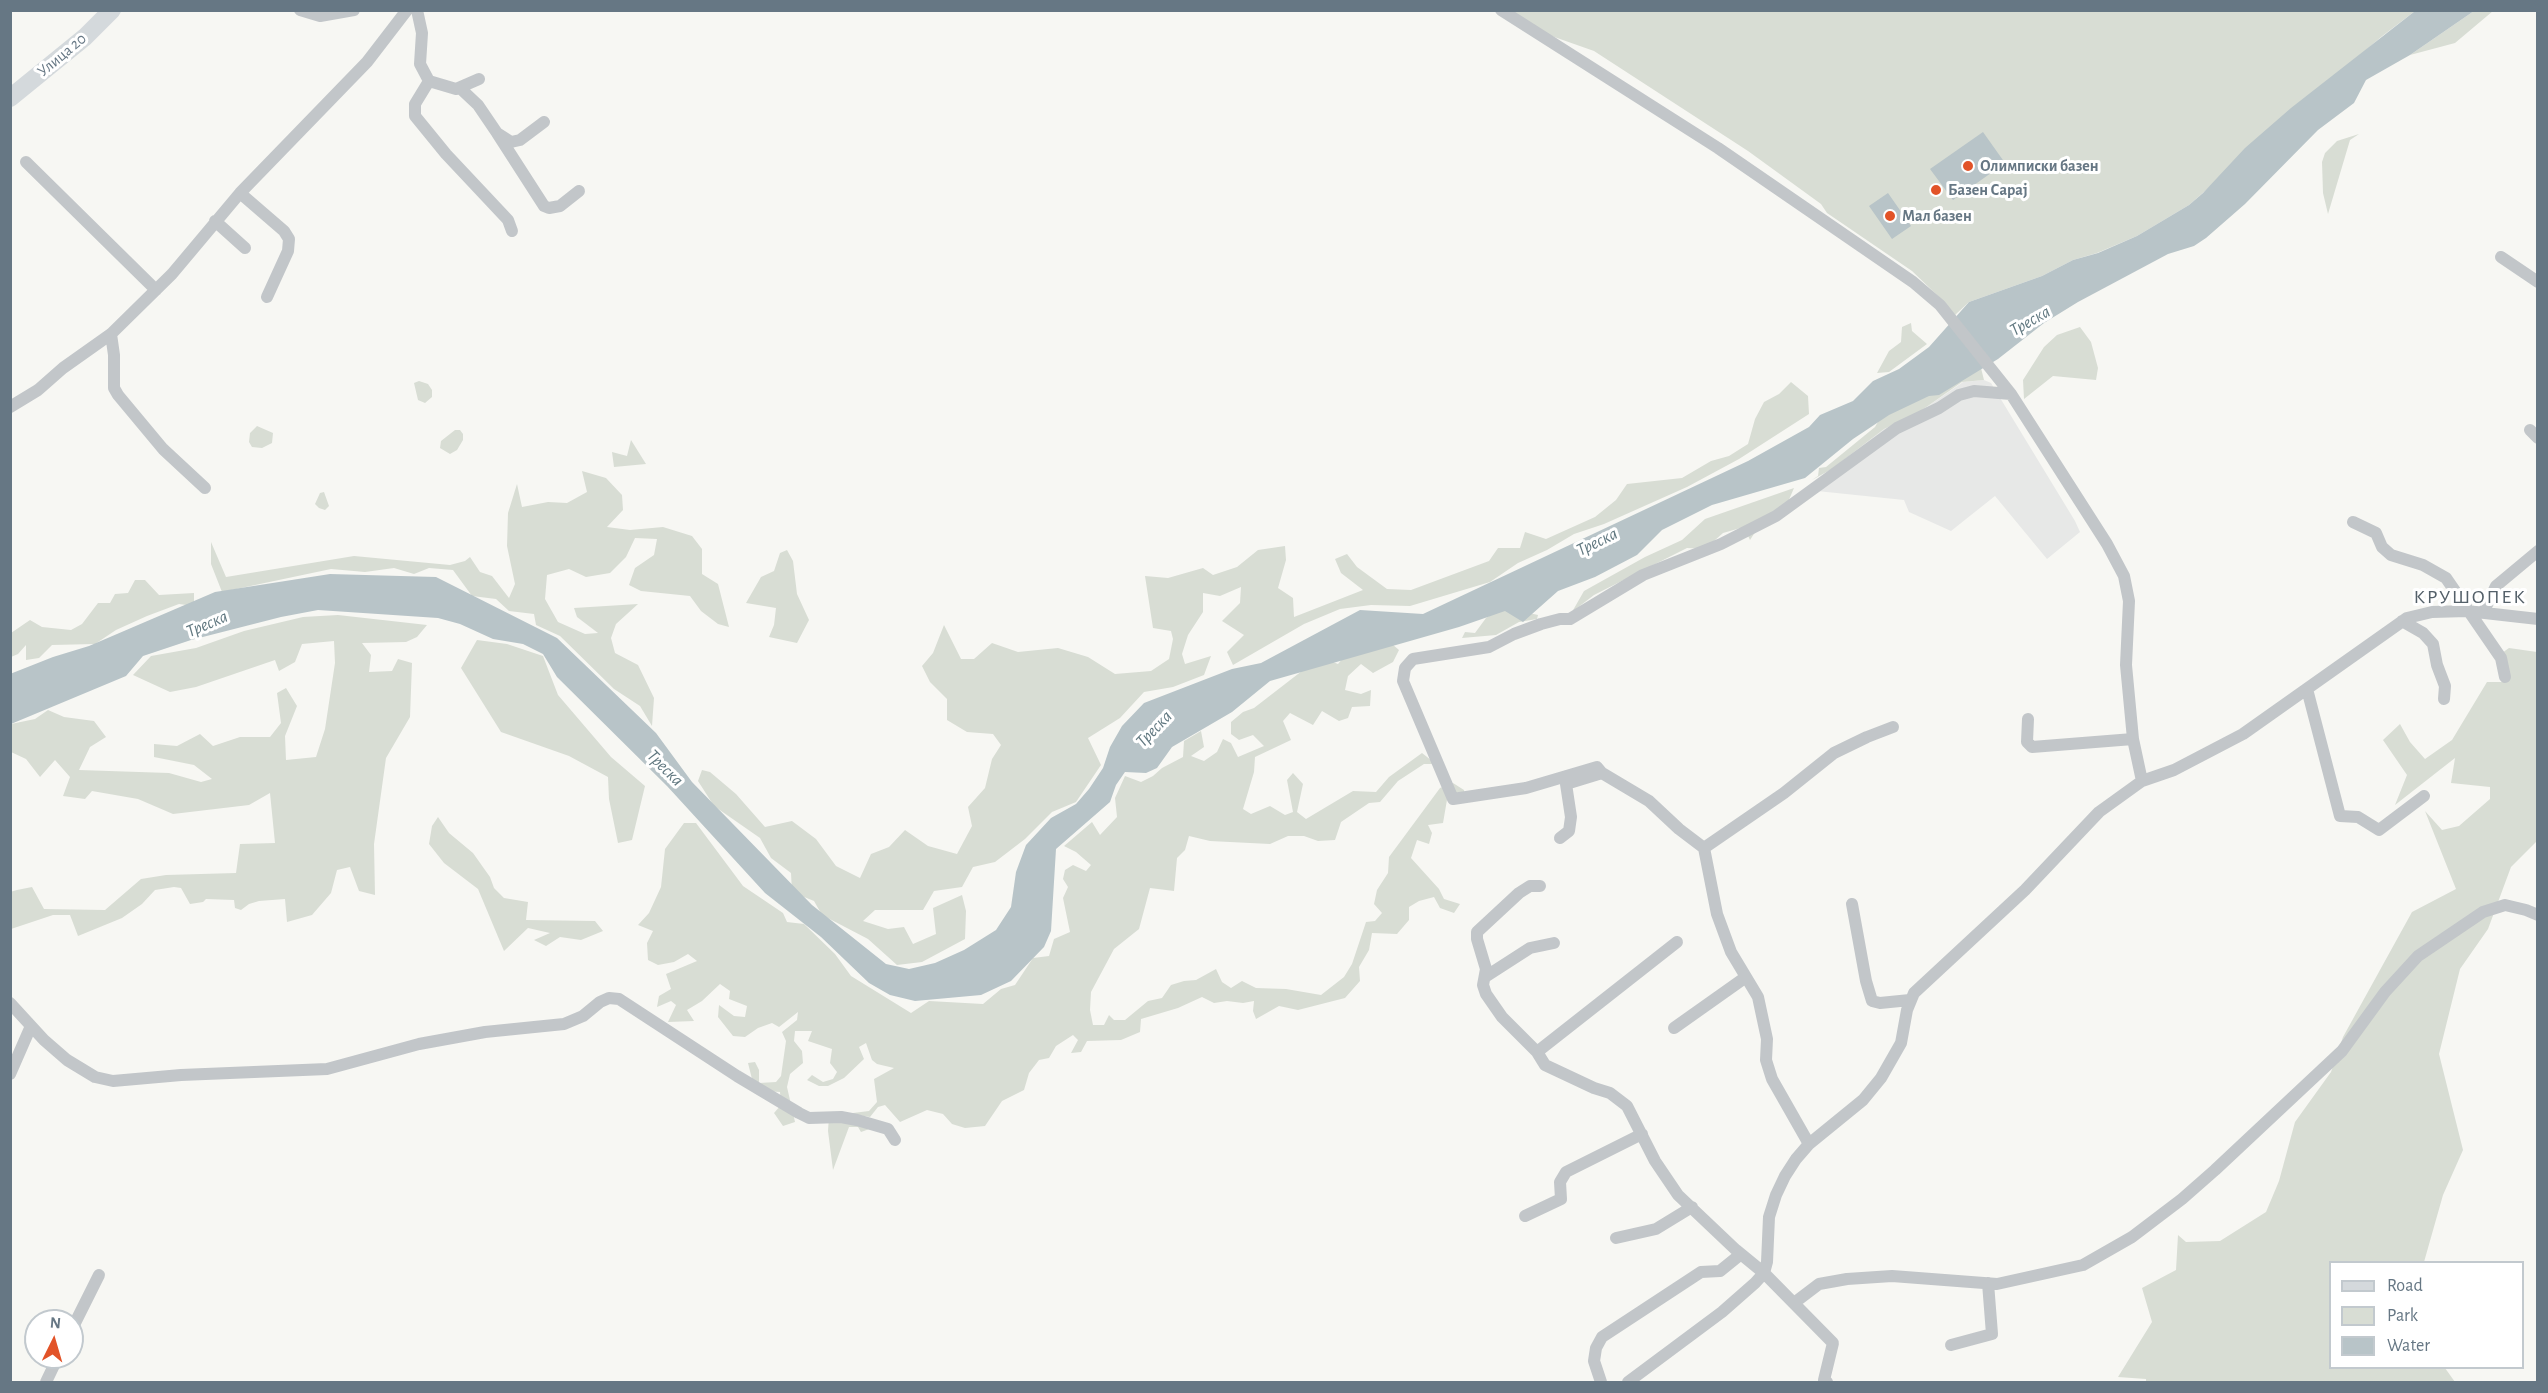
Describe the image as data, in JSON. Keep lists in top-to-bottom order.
{
  "streets": {
    "street": ["Улица 20"]
  },
  "districts": ["КРУШОПЕК"],
  "water": ["Треска"],
  "places": ["Олимписки базен", "Базен Сарај", "Мал базен"],
  "legend": ["Road", "Park", "Water"],
  "north": "top"
}
